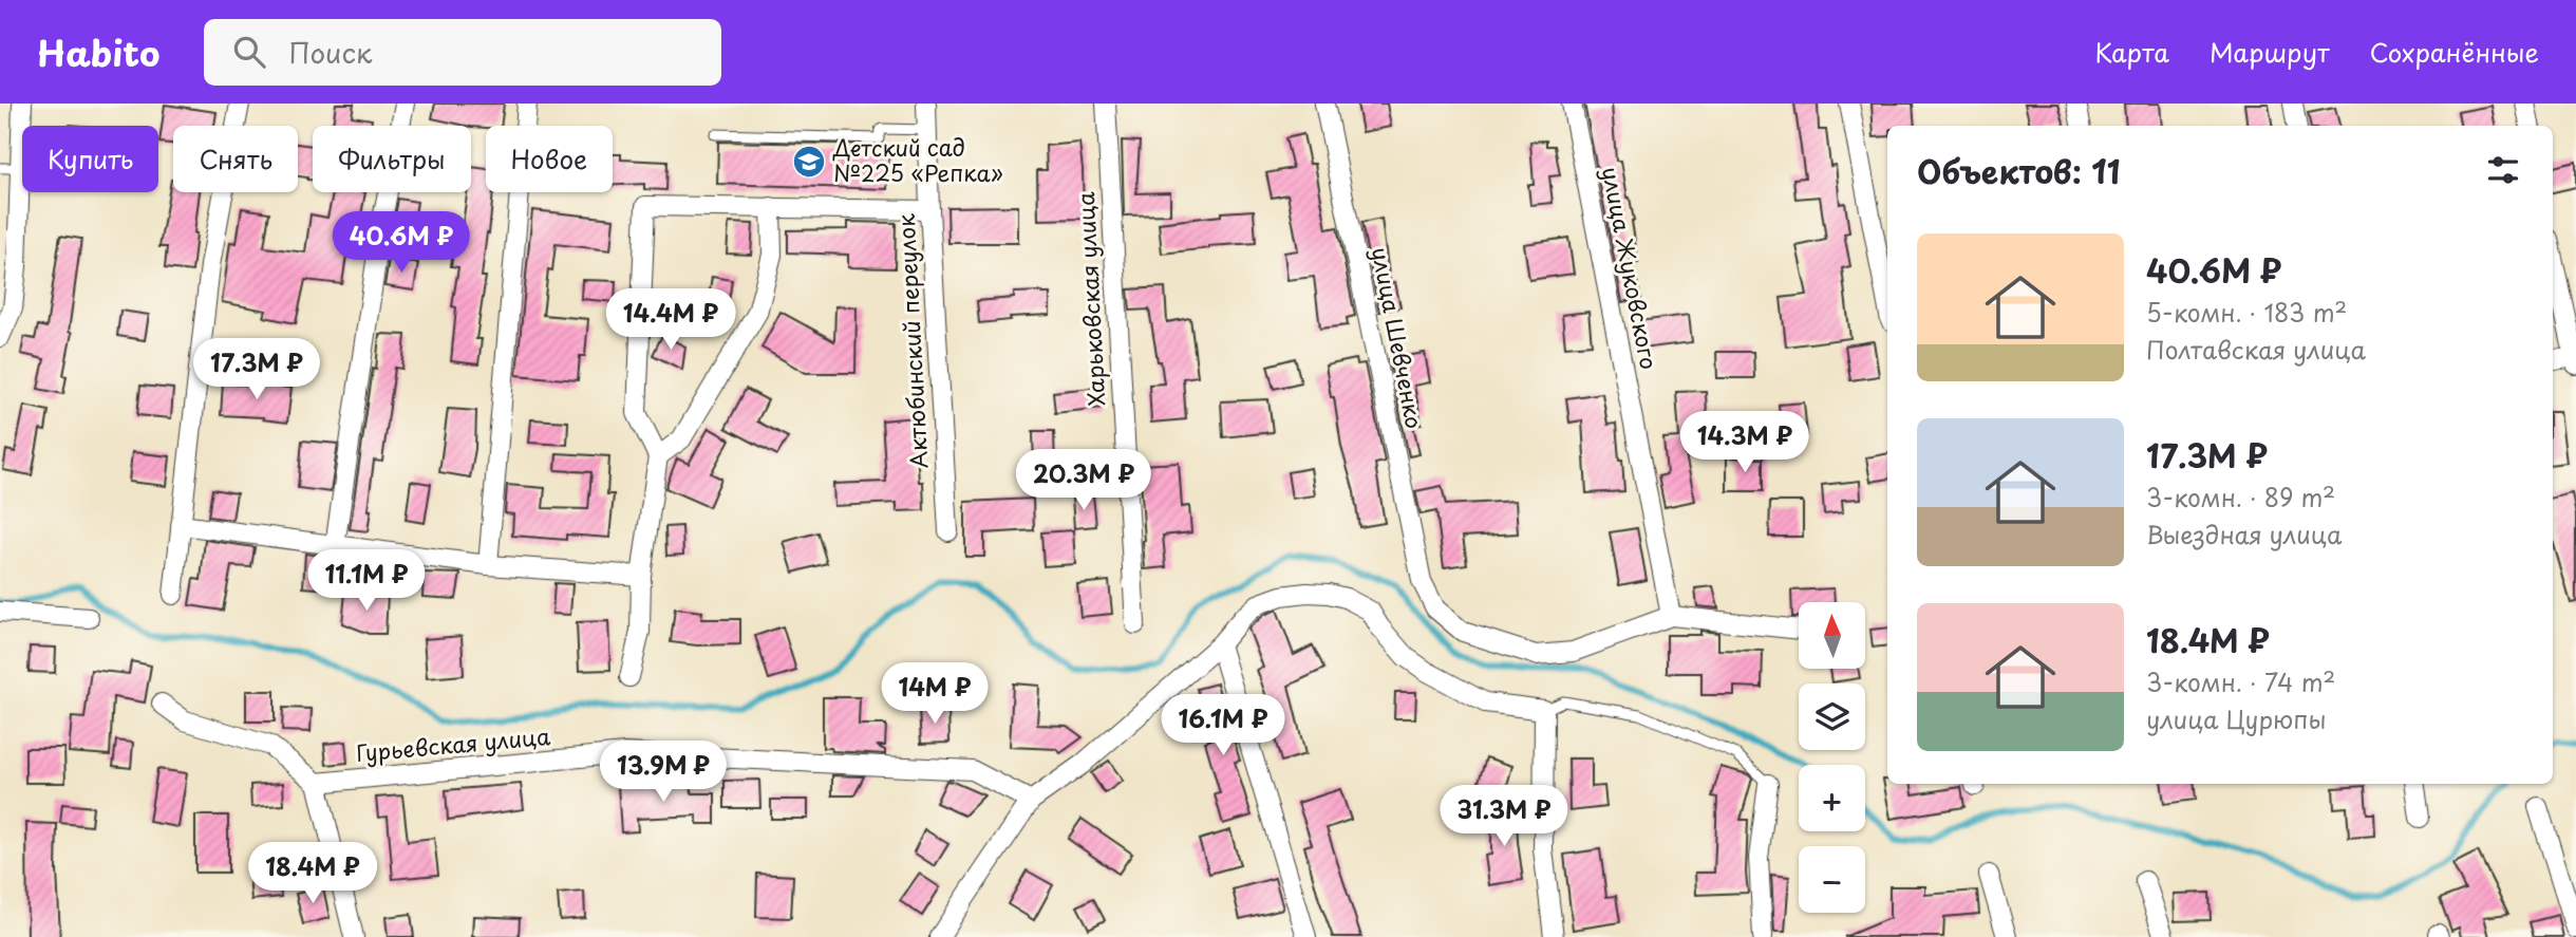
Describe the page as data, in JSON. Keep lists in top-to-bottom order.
{
  "streets": {
    "street": [
      "улица Жуковского",
      "Харьковская улица",
      "улица Шевченко",
      "Актюбинский переулок",
      "Гурьевская улица"
    ]
  },
  "crossings": [
    ["улица Жуковского", "улица Шевченко"]
  ],
  "places": {
    "school or university": ["Детский сад №225 «Репка»"]
  },
  "north": "top",
  "page": {
    "header": "Habito",
    "search": "Поиск",
    "nav": ["Карта", "Маршрут", "Сохранённые"],
    "chip": [
      "Купить",
      "Снять",
      "Фильтры",
      "Новое"
    ],
    "heading": "Объектов: 11",
    "price": [
      "40.6M ₽",
      "14.4M ₽",
      "17.3M ₽",
      "14.3M ₽",
      "20.3M ₽",
      "11.1M ₽",
      "14M ₽",
      "16.1M ₽",
      "13.9M ₽",
      "31.3M ₽",
      "18.4M ₽"
    ],
    "list": [
      {
        "name": "40.6M ₽",
        "note": "5-комн. · 183 m² · Полтавская улица"
      },
      {
        "name": "17.3M ₽",
        "note": "3-комн. · 89 m² · Выездная улица"
      },
      {
        "name": "18.4M ₽",
        "note": "3-комн. · 74 m² · улица Цурюпы"
      }
    ],
    "map_buttons": ["+", "−"]
  }
}
